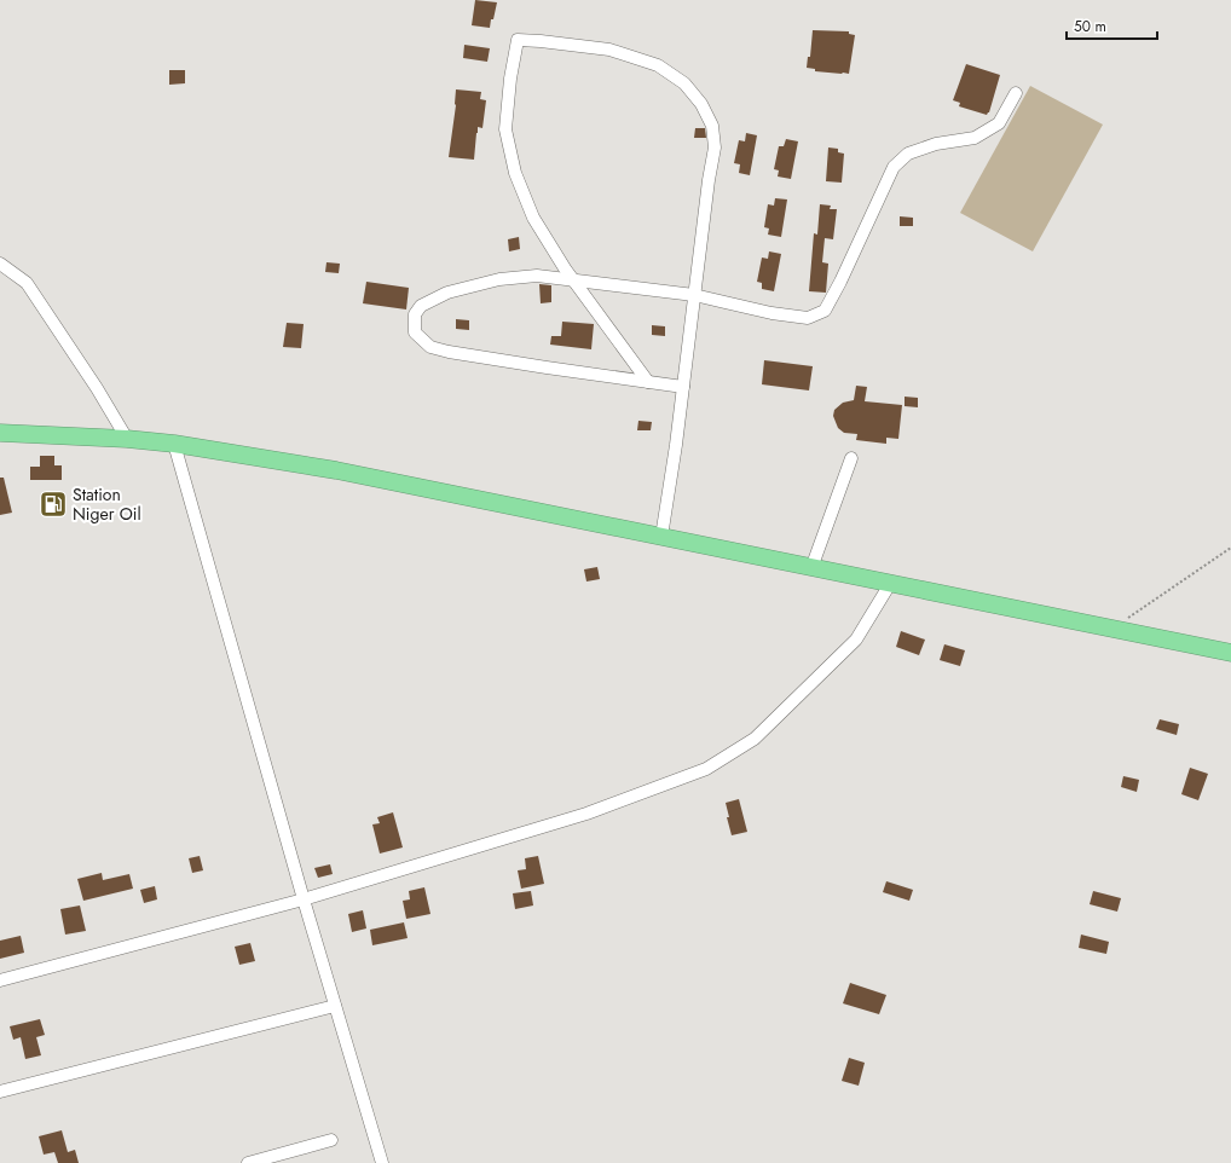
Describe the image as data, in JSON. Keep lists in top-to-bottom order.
{
  "places": {
    "fuel station": ["Station Niger Oil"]
  },
  "scale_bar": "50 m"
}
